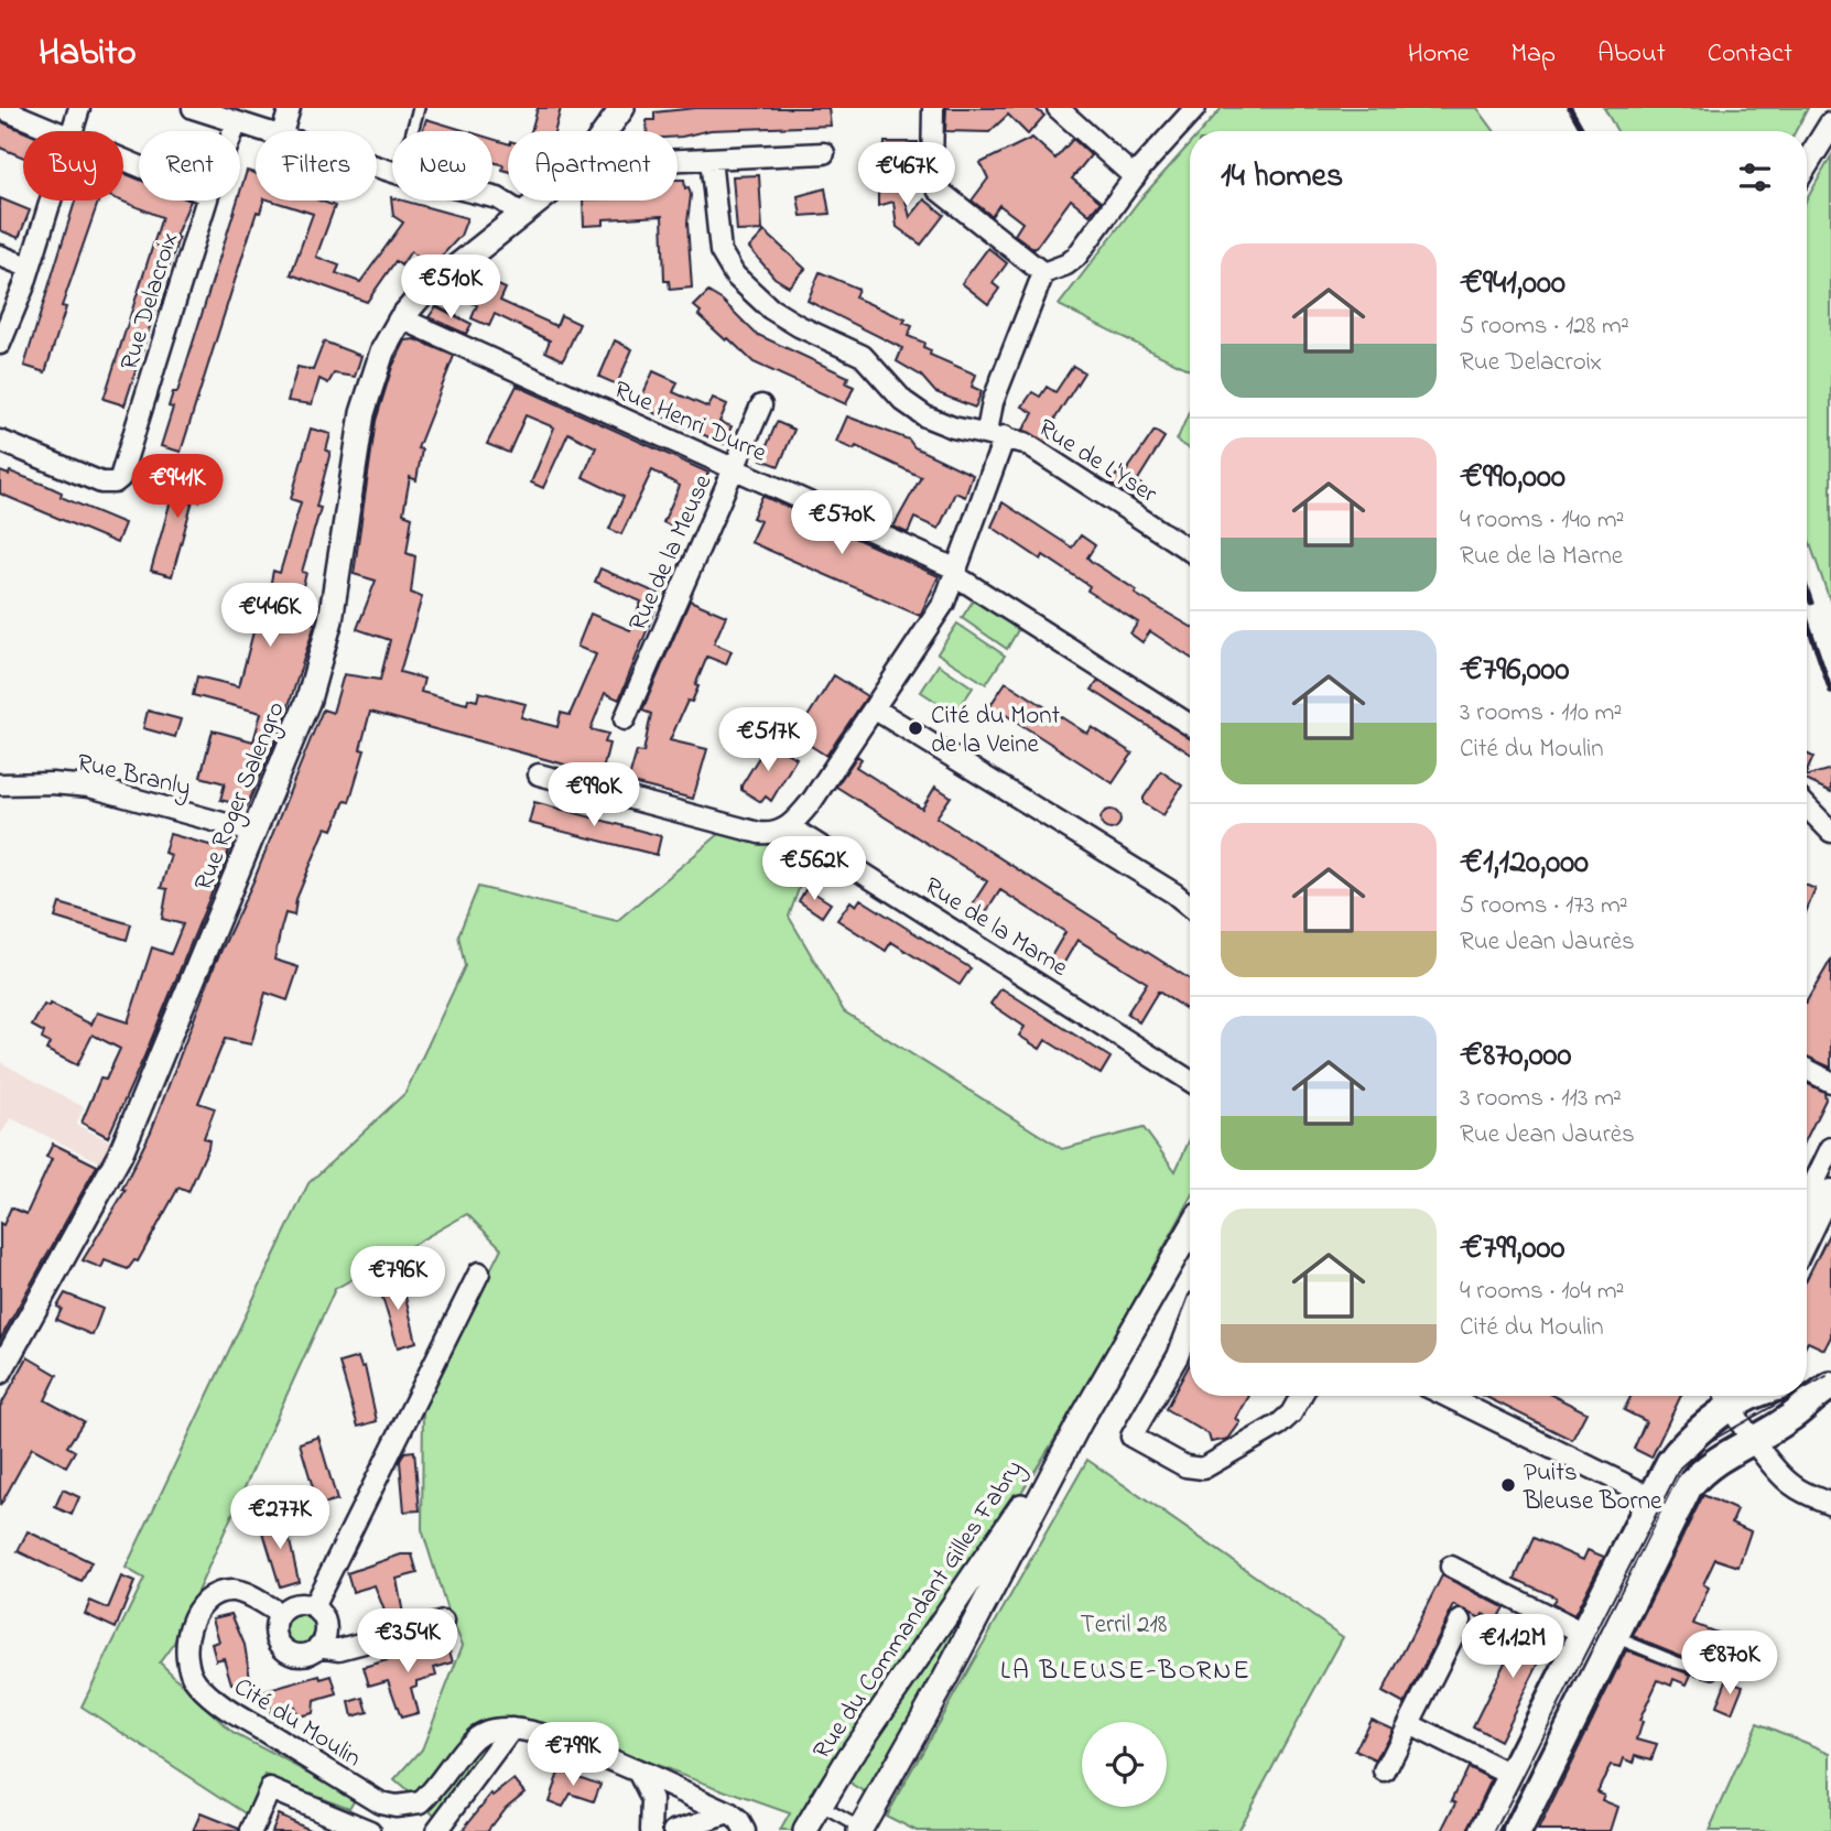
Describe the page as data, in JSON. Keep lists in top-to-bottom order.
{
  "streets": {
    "street": [
      "Rue Delacroix",
      "Rue Henri Durre",
      "Rue de L'Yser",
      "Rue de la Meuse",
      "Rue Branly",
      "Rue Roger Salengro",
      "Rue de la Marne",
      "Rue du Commandant Gilles Fabry",
      "Cité du Moulin"
    ]
  },
  "crossings": [
    ["Rue Henri Durre", "Rue de la Meuse"],
    ["Rue Henri Durre", "Rue Roger Salengro"],
    ["Rue Branly", "Rue Roger Salengro"]
  ],
  "districts": ["LA BLEUSE-BORNE"],
  "parks": ["Terril 218"],
  "places": ["Cité du Mont de la Veine", "Puits Bleuse Borne"],
  "page": {
    "header": "Habito",
    "nav": [
      "Home",
      "Map",
      "About",
      "Contact"
    ],
    "chip": [
      "Buy",
      "Rent",
      "Filters",
      "New",
      "Apartment"
    ],
    "heading": "14 homes",
    "price": [
      "€467K",
      "€510K",
      "€941K",
      "€570K",
      "€446K",
      "€517K",
      "€990K",
      "€562K",
      "€796K",
      "€277K",
      "€354K",
      "€1.12M",
      "€870K",
      "€799K"
    ],
    "list": [
      {
        "name": "€941,000",
        "note": "5 rooms · 128 m² · Rue Delacroix"
      },
      {
        "name": "€990,000",
        "note": "4 rooms · 140 m² · Rue de la Marne"
      },
      {
        "name": "€796,000",
        "note": "3 rooms · 110 m² · Cité du Moulin"
      },
      {
        "name": "€1,120,000",
        "note": "5 rooms · 173 m² · Rue Jean Jaurès"
      },
      {
        "name": "€870,000",
        "note": "3 rooms · 113 m² · Rue Jean Jaurès"
      },
      {
        "name": "€799,000",
        "note": "4 rooms · 104 m² · Cité du Moulin"
      }
    ]
  }
}
